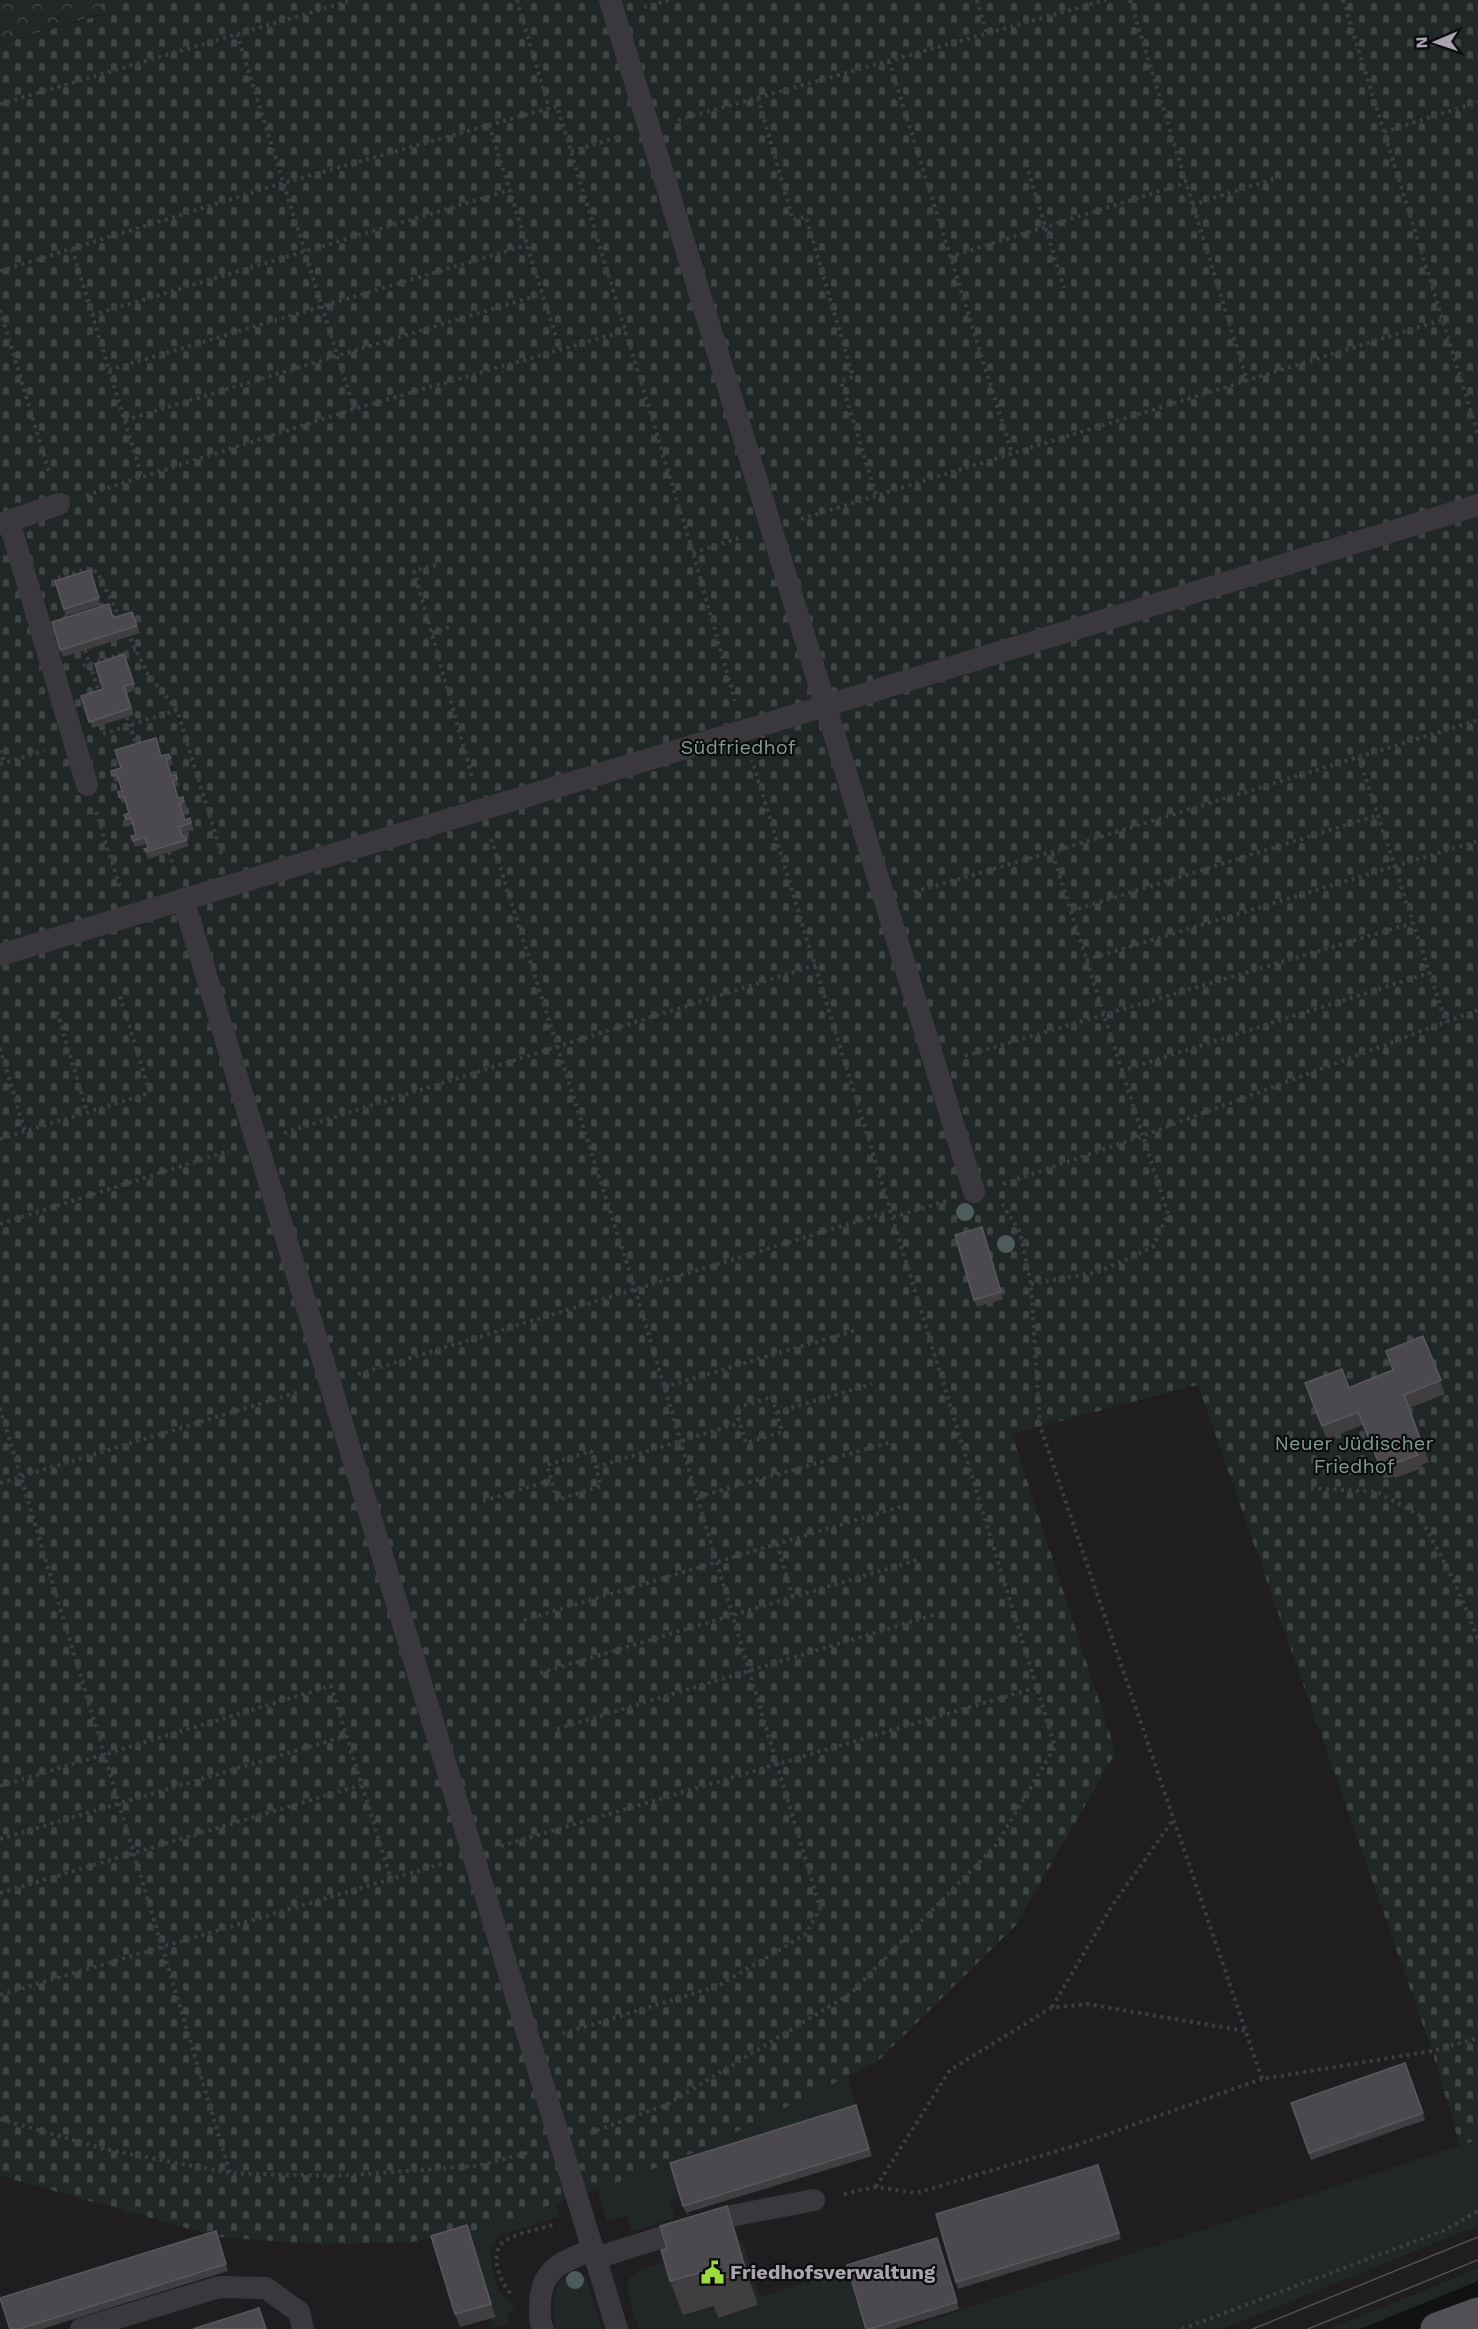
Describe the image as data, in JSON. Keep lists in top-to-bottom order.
{
  "parks": ["Südfriedhof", "Neuer Jüdischer Friedhof"],
  "places": {
    "public building": ["Friedhofsverwaltung"]
  },
  "north": "left"
}
